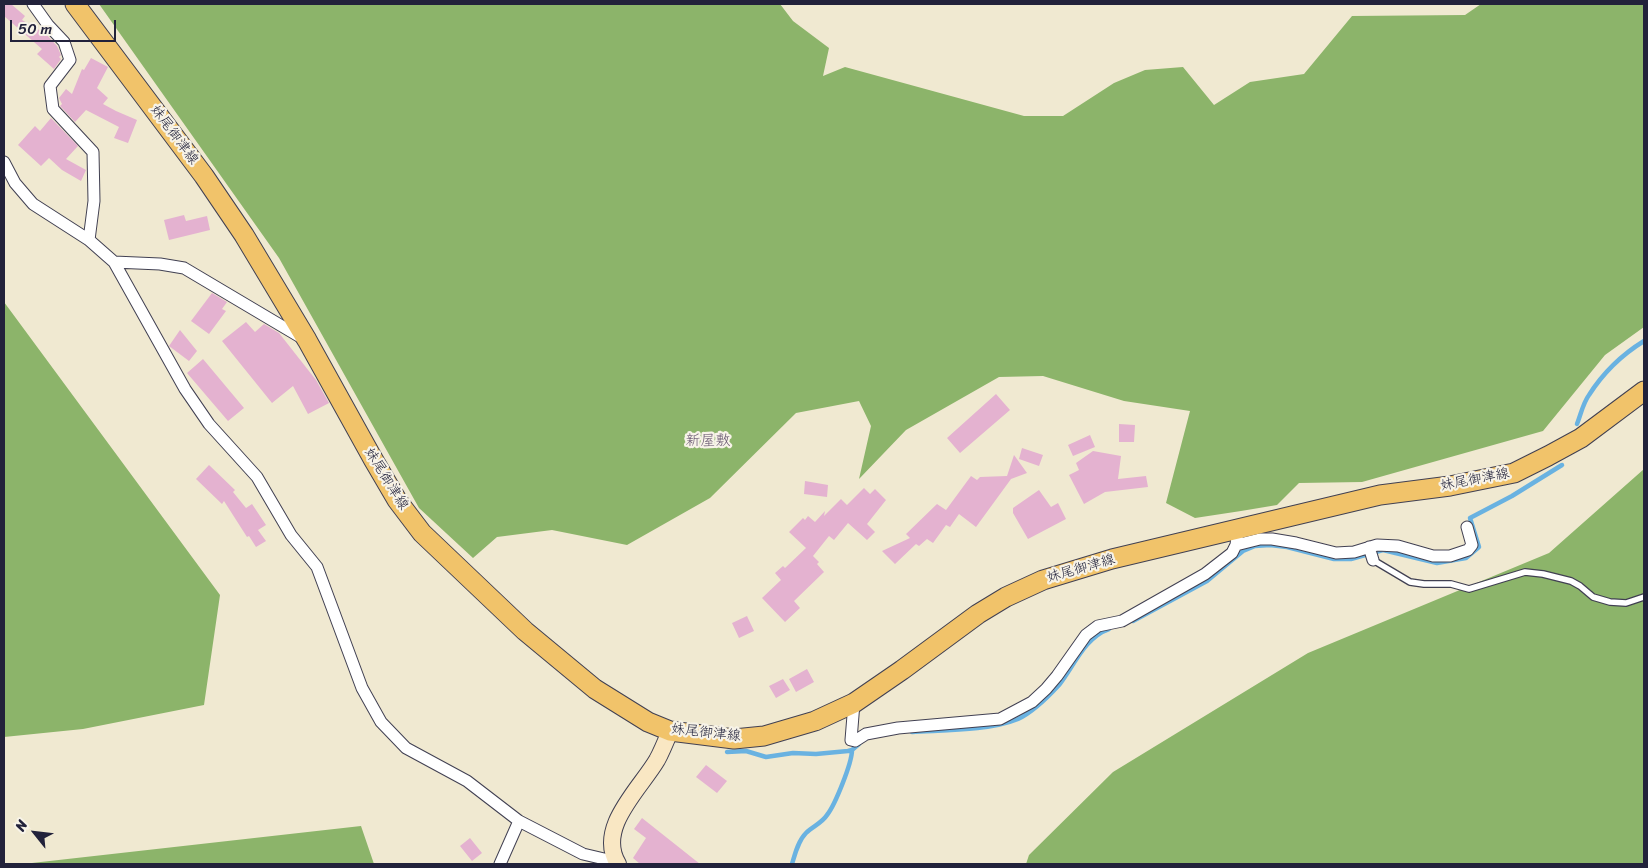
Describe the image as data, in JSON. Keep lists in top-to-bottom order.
{
  "streets": {
    "main road": ["妹尾御津線"]
  },
  "districts": ["新屋敷"],
  "scale_bar": "50 m",
  "north": "top left"
}
